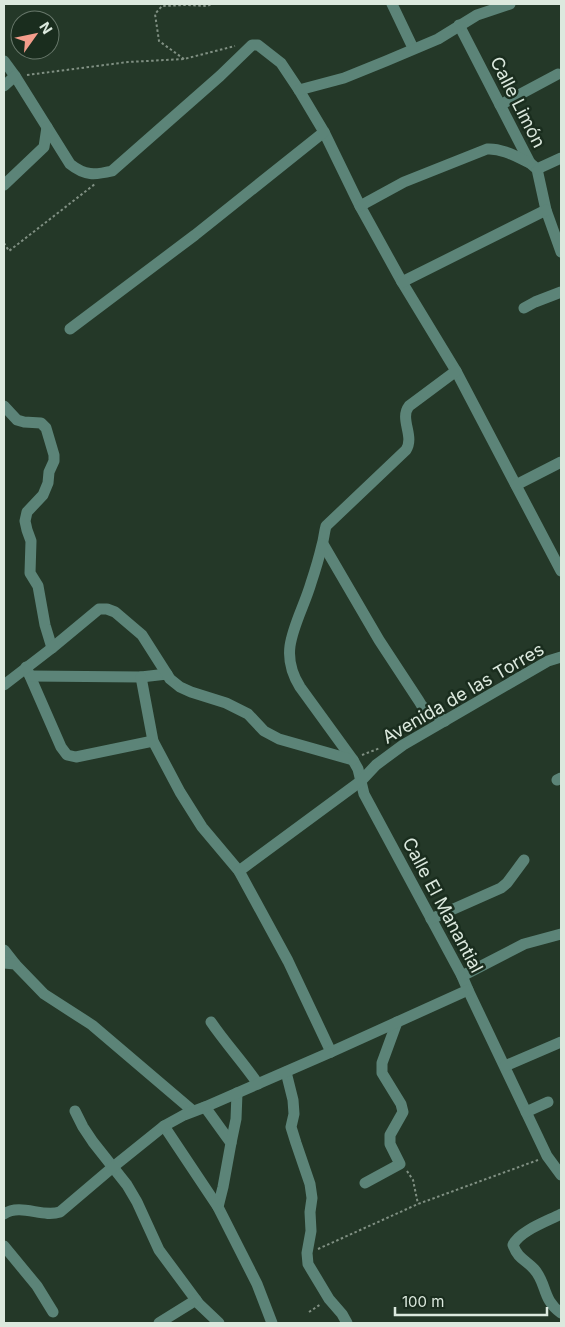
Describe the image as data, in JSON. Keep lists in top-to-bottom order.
{
  "streets": {
    "street": ["Calle Limón", "Avenida de las Torres", "Calle El Manantial"]
  },
  "crossings": [
    ["Avenida de las Torres", "Calle El Manantial"]
  ],
  "scale_bar": "100 m",
  "north": "top right"
}
